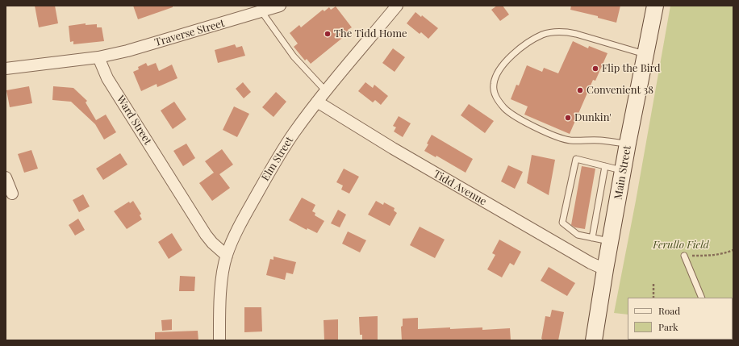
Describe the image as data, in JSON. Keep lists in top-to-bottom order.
{
  "streets": {
    "main road": ["Main Street"],
    "street": [
      "Traverse Street",
      "Ward Street",
      "Elm Street",
      "Tidd Avenue"
    ]
  },
  "crossings": [
    ["Traverse Street", "Ward Street"],
    ["Ward Street", "Elm Street"],
    ["Elm Street", "Tidd Avenue"],
    ["Main Street", "Tidd Avenue"]
  ],
  "parks": ["Ferullo Field"],
  "places": [
    "The Tidd Home",
    "Flip the Bird",
    "Convenient 38",
    "Dunkin'"
  ],
  "legend": ["Road", "Park"]
}
